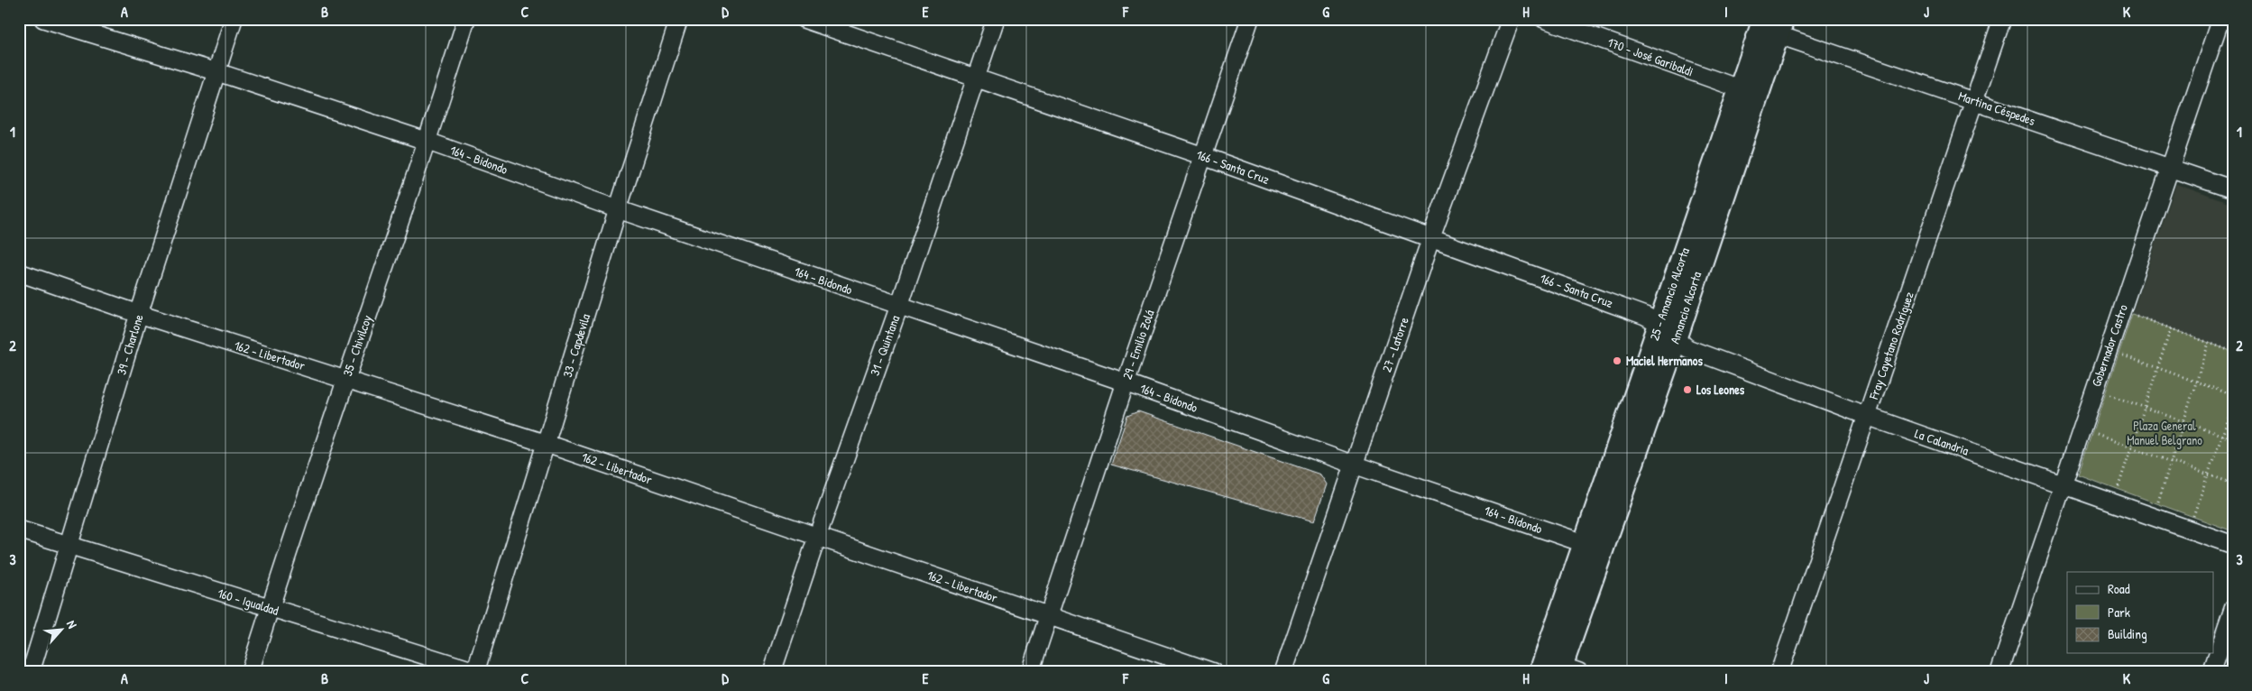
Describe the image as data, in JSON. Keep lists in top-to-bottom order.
{
  "streets": {
    "main road": ["25 - Amancio Alcorta", "Amancio Alcorta"],
    "street": [
      "170 - José Garibaldi",
      "Martina Céspedes",
      "164 - Bidondo",
      "166 - Santa Cruz",
      "39 - Charlone",
      "29 - Emilio Zolá",
      "27 - Latorre",
      "35 - Chivilcoy",
      "33 - Capdevila",
      "31 - Quintana",
      "Fray Cayetano Rodríguez",
      "Gobernador Castro",
      "162 - Libertador",
      "La Calandria",
      "160 - Igualdad"
    ]
  },
  "crossings": [
    ["170 - José Garibaldi", "25 - Amancio Alcorta"],
    ["170 - José Garibaldi", "Amancio Alcorta"],
    ["Martina Céspedes", "25 - Amancio Alcorta"],
    ["Martina Céspedes", "Fray Cayetano Rodríguez"],
    ["Martina Céspedes", "Gobernador Castro"],
    ["164 - Bidondo", "25 - Amancio Alcorta"],
    ["164 - Bidondo", "Amancio Alcorta"],
    ["164 - Bidondo", "39 - Charlone"],
    ["164 - Bidondo", "29 - Emilio Zolá"],
    ["164 - Bidondo", "27 - Latorre"],
    ["164 - Bidondo", "35 - Chivilcoy"],
    ["164 - Bidondo", "33 - Capdevila"],
    ["164 - Bidondo", "31 - Quintana"],
    ["166 - Santa Cruz", "25 - Amancio Alcorta"],
    ["166 - Santa Cruz", "29 - Emilio Zolá"],
    ["166 - Santa Cruz", "27 - Latorre"],
    ["166 - Santa Cruz", "31 - Quintana"],
    ["166 - Santa Cruz", "La Calandria"],
    ["25 - Amancio Alcorta", "Amancio Alcorta"],
    ["25 - Amancio Alcorta", "La Calandria"],
    ["Amancio Alcorta", "La Calandria"],
    ["39 - Charlone", "162 - Libertador"],
    ["39 - Charlone", "160 - Igualdad"],
    ["29 - Emilio Zolá", "162 - Libertador"],
    ["35 - Chivilcoy", "162 - Libertador"],
    ["35 - Chivilcoy", "160 - Igualdad"],
    ["33 - Capdevila", "162 - Libertador"],
    ["33 - Capdevila", "160 - Igualdad"],
    ["31 - Quintana", "162 - Libertador"],
    ["Fray Cayetano Rodríguez", "La Calandria"],
    ["Gobernador Castro", "La Calandria"]
  ],
  "parks": ["Plaza General Manuel Belgrano"],
  "places": ["Maciel Hermanos", "Los Leones"],
  "legend": ["Road", "Park", "Building"],
  "north": "top right",
  "grid": {
    "columns": [
      "A",
      "B",
      "C",
      "D",
      "E",
      "F",
      "G",
      "H",
      "I",
      "J",
      "K"
    ],
    "rows": ["1", "2", "3"]
  }
}
